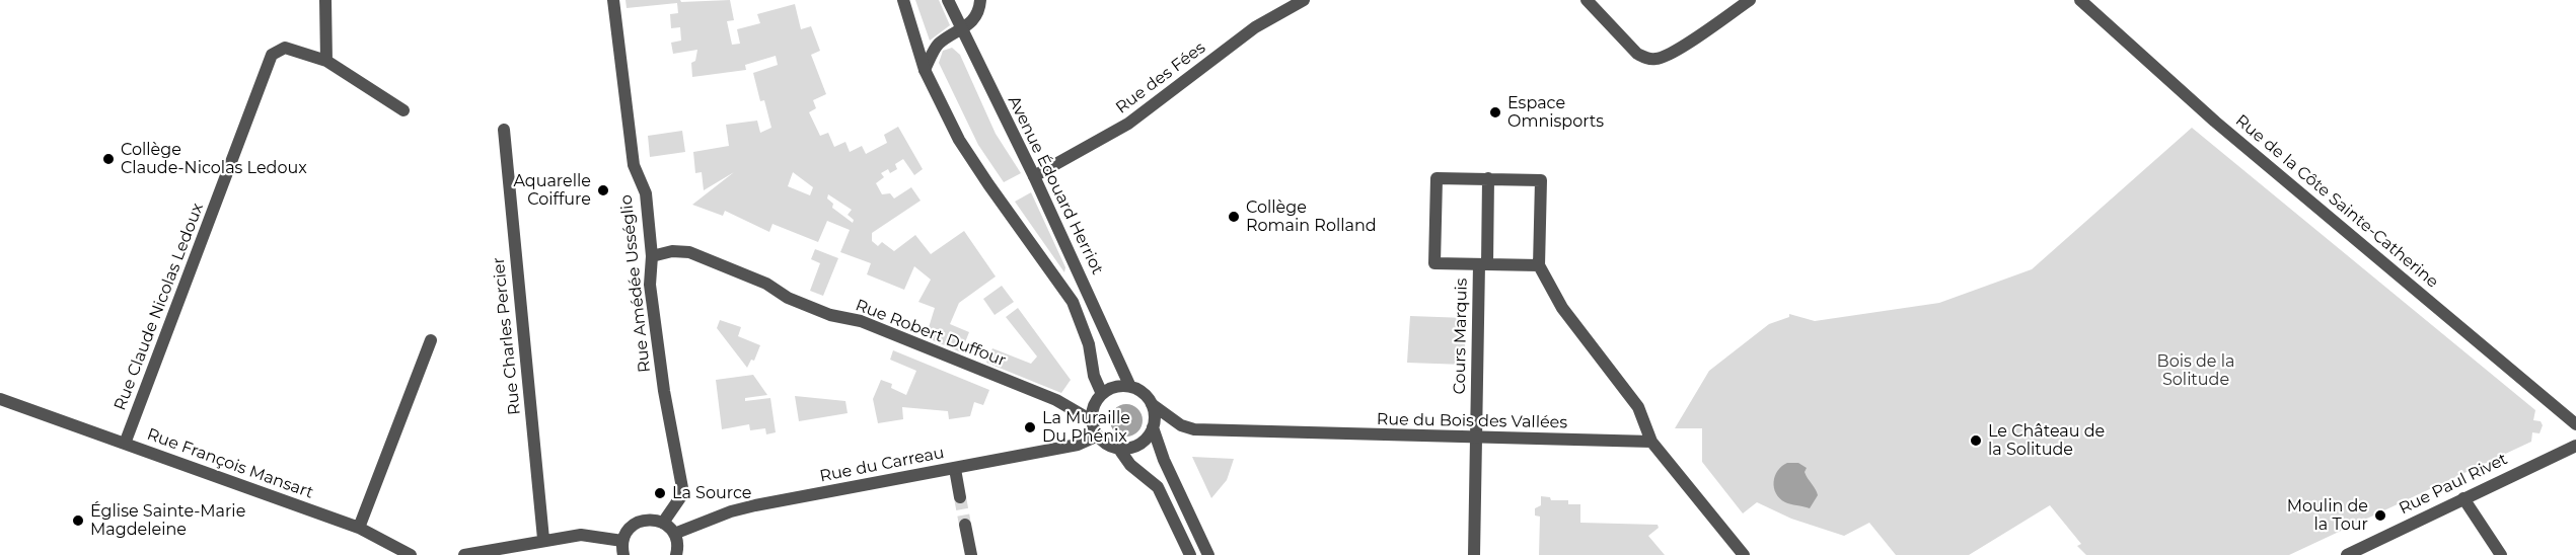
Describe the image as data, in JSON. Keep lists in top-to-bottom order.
{
  "streets": {
    "street": [
      "Rue des Fées",
      "Avenue Édouard Herriot",
      "Rue de la Côte Sainte-Catherine",
      "Rue Amédée Usséglio",
      "Rue Claude Nicolas Ledoux",
      "Rue Robert Duffour",
      "Rue Charles Percier",
      "Cours Marquis",
      "Rue du Bois des Vallées",
      "Rue François Mansart",
      "Rue du Carreau",
      "Rue Paul Rivet"
    ]
  },
  "crossings": [
    ["Rue des Fées", "Avenue Édouard Herriot"],
    ["Avenue Édouard Herriot", "Rue Robert Duffour"],
    ["Avenue Édouard Herriot", "Rue du Bois des Vallées"],
    ["Avenue Édouard Herriot", "Rue du Carreau"],
    ["Rue Amédée Usséglio", "Rue Robert Duffour"],
    ["Rue Claude Nicolas Ledoux", "Rue François Mansart"],
    ["Rue Robert Duffour", "Rue du Bois des Vallées"],
    ["Rue Robert Duffour", "Rue du Carreau"],
    ["Cours Marquis", "Rue du Bois des Vallées"],
    ["Rue du Bois des Vallées", "Rue du Carreau"]
  ],
  "parks": ["Bois de la Solitude"],
  "places": [
    "Espace Omnisports",
    "Collège Claude-Nicolas Ledoux",
    "Aquarelle Coiffure",
    "Collège Romain Rolland",
    "La Muraille Du Phénix",
    "Le Château de la Solitude",
    "La Source",
    "Moulin de la Tour",
    "Église Sainte-Marie Magdeleine"
  ]
}
